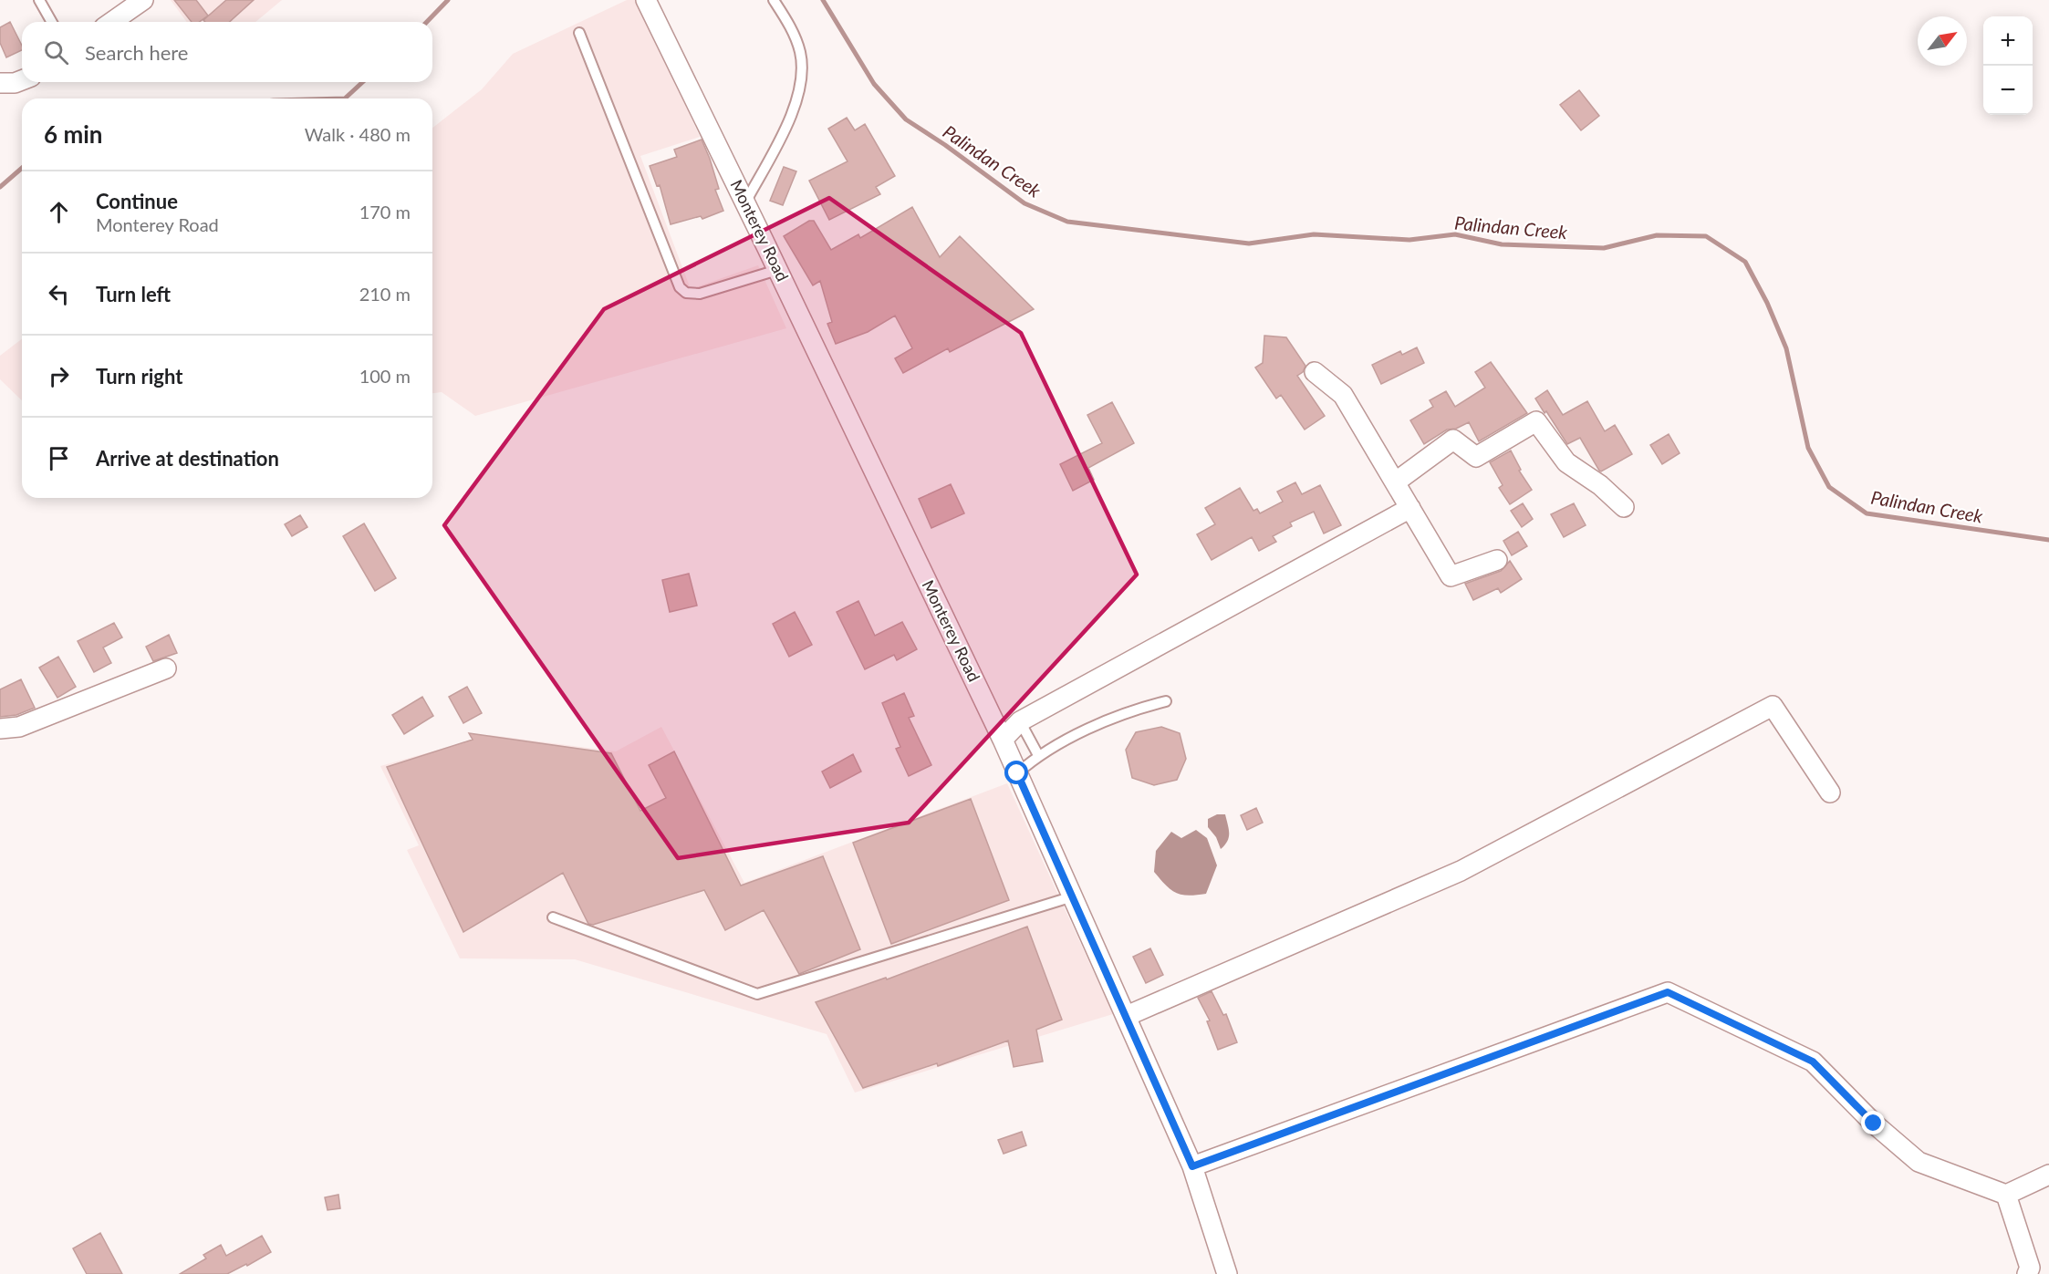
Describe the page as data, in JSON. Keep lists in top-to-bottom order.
{
  "streets": {
    "street": ["Monterey Road"]
  },
  "water": ["Palindan Creek"],
  "north": "top right",
  "page": {
    "map_buttons": ["+", "−"],
    "search": "Search here",
    "heading": ["6 min", "Walk · 480 m"],
    "list": [
      ["Continue", "Monterey Road", "170 m"],
      ["Turn left", "210 m"],
      ["Turn right", "100 m"],
      "Arrive at destination"
    ]
  }
}
